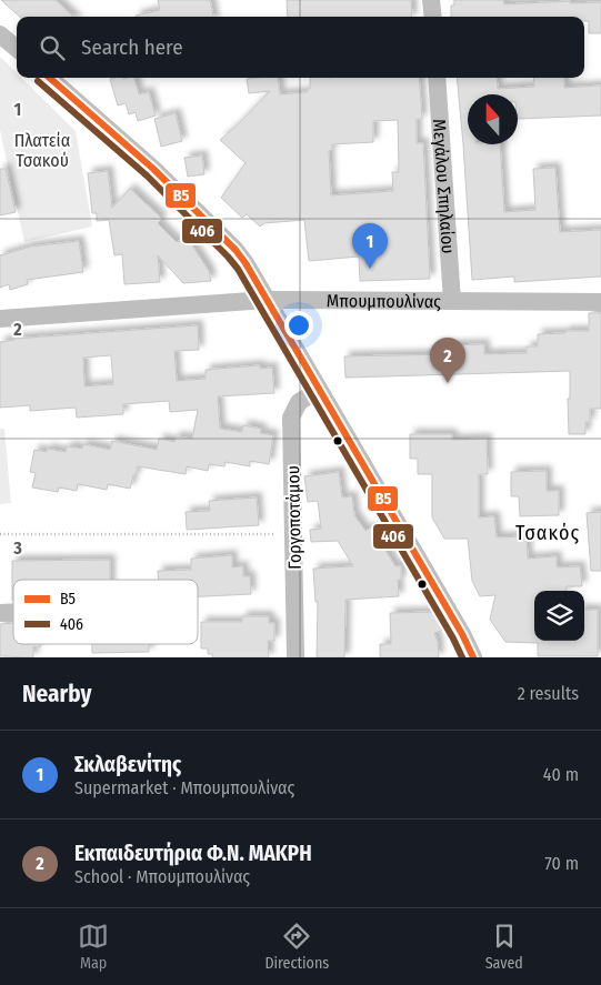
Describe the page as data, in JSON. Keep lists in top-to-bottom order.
{
  "streets": {
    "street": ["Μεγάλου Σπηλαίου", "Μπουμπουλίνας", "Γοργοποτάμου"]
  },
  "crossings": [
    ["Μεγάλου Σπηλαίου", "Μπουμπουλίνας"]
  ],
  "districts": ["Τσακός"],
  "parks": ["Πλατεία Τσακού"],
  "lines": ["transit line Β5", "transit line 406"],
  "legend": ["Β5", "406"],
  "north": "top",
  "page": {
    "search": "Search here",
    "pins": ["1", "2"],
    "heading": ["Nearby", "2 results"],
    "list": [
      {
        "mark": "1",
        "name": "Σκλαβενίτης",
        "note": "Supermarket · Μπουμπουλίνας",
        "value": "40 m"
      },
      {
        "mark": "2",
        "name": "Εκπαιδευτήρια Φ.Ν. ΜΑΚΡΗ",
        "note": "School · Μπουμπουλίνας",
        "value": "70 m"
      }
    ],
    "nav": ["Map", "Directions", "Saved"]
  },
  "grid": {
    "rows": ["1", "2", "3"]
  }
}
